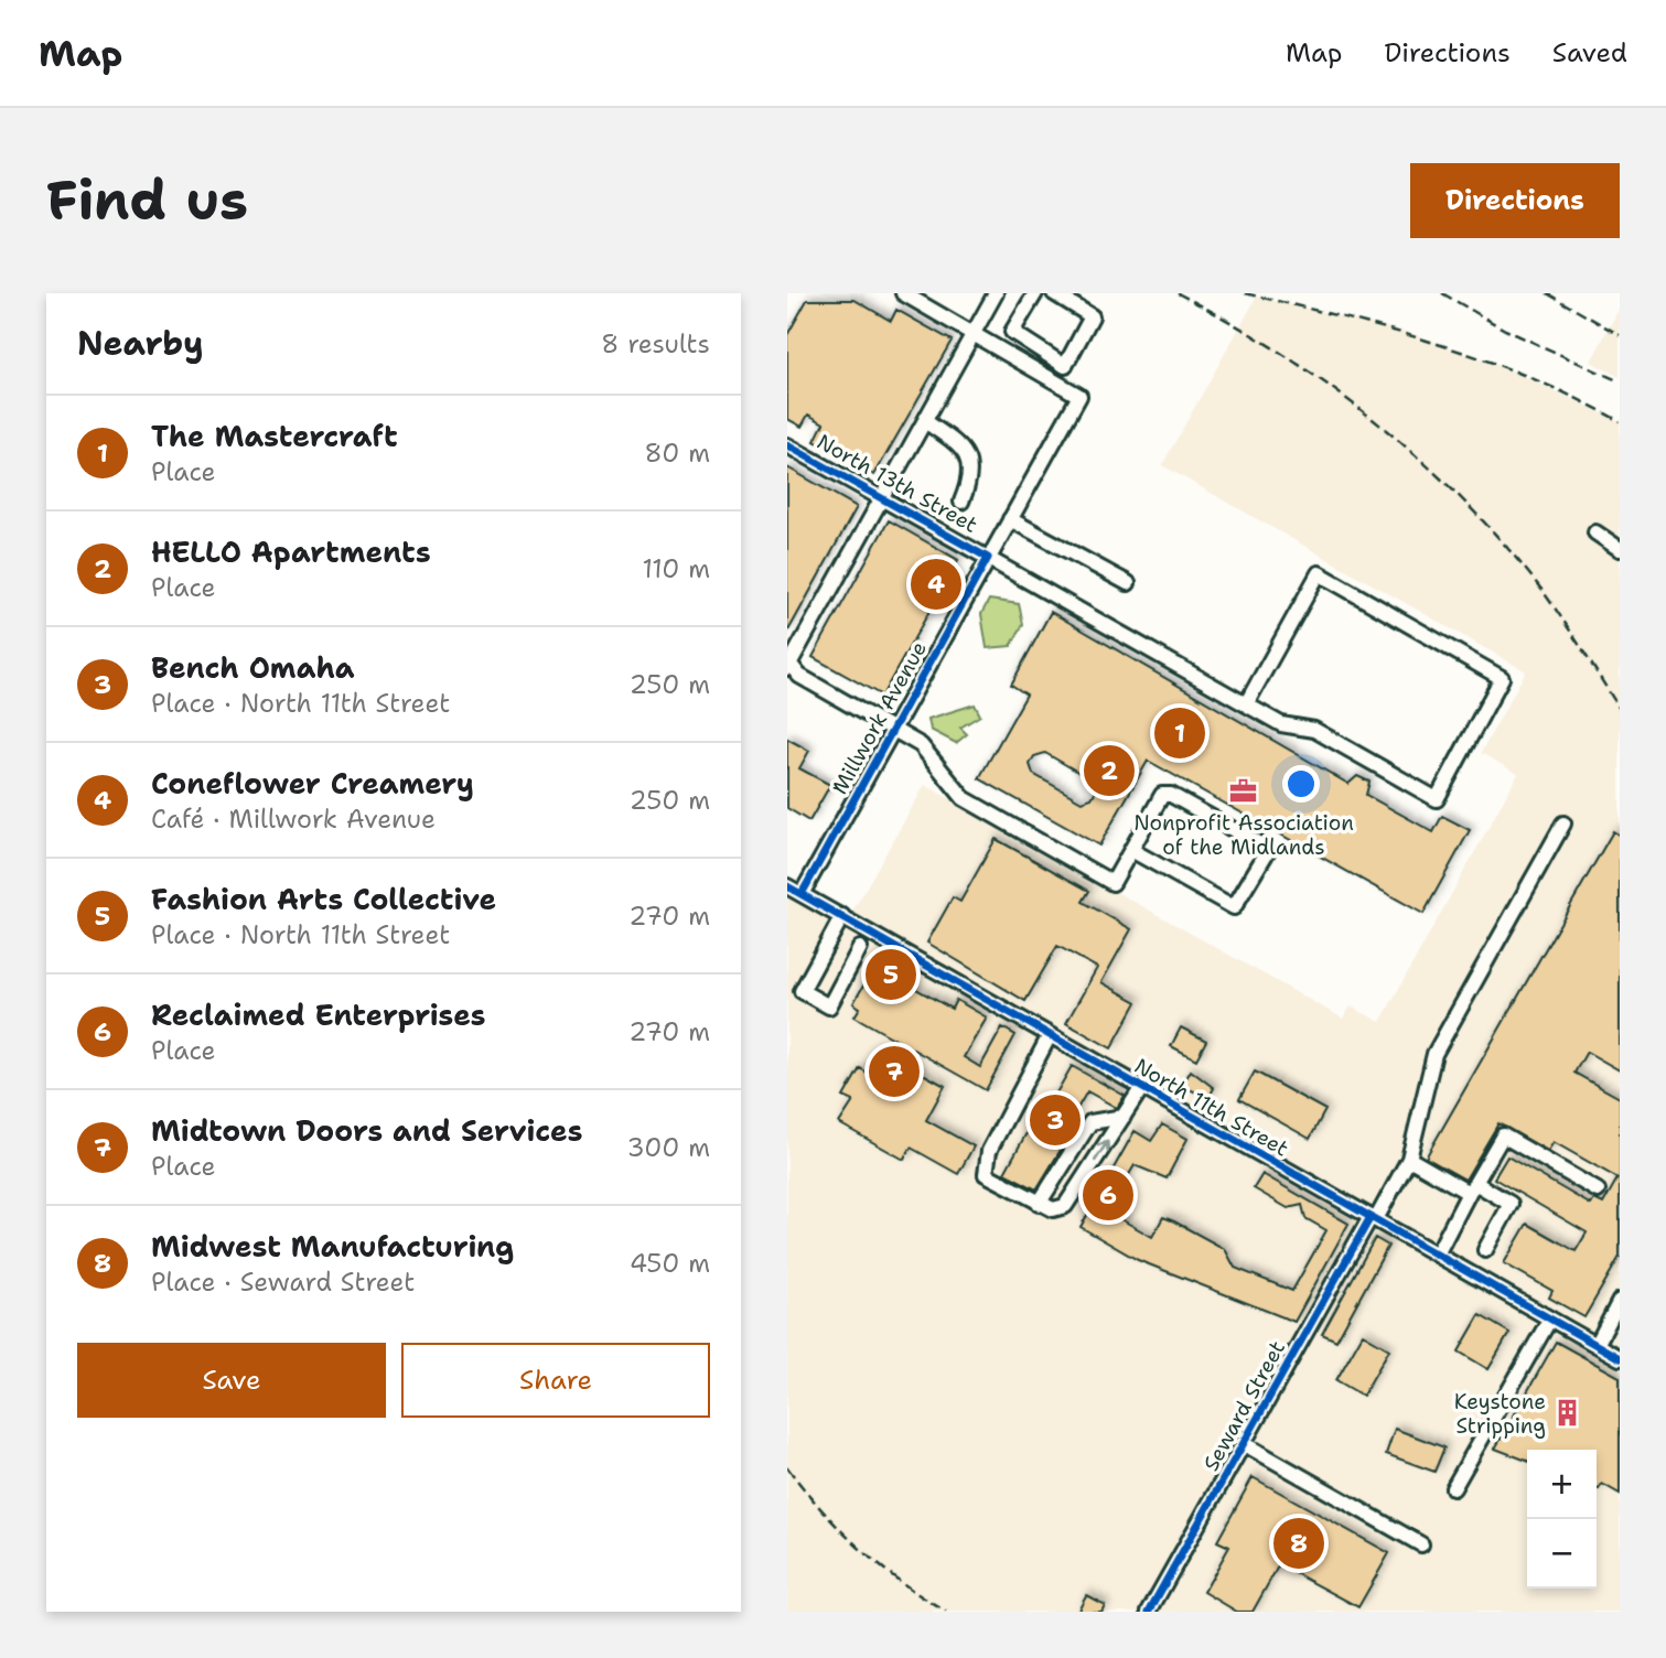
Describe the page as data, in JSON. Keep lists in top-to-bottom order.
{
  "streets": {
    "street": [
      "North 13th Street",
      "Millwork Avenue",
      "North 11th Street",
      "Seward Street"
    ]
  },
  "crossings": [
    ["North 13th Street", "Millwork Avenue"],
    ["Millwork Avenue", "North 11th Street"],
    ["North 11th Street", "Seward Street"]
  ],
  "places": {
    "office": ["Nonprofit Association of the Midlands"],
    "building": ["Keystone Stripping"]
  },
  "page": {
    "header": "Map",
    "nav": ["Map", "Directions", "Saved"],
    "buttons": [
      "Directions",
      ["Save", "Share"]
    ],
    "title": "Find us",
    "heading": ["Nearby", "8 results"],
    "list": [
      {
        "mark": "1",
        "name": "The Mastercraft",
        "note": "Place",
        "value": "80 m"
      },
      {
        "mark": "2",
        "name": "HELLO Apartments",
        "note": "Place",
        "value": "110 m"
      },
      {
        "mark": "3",
        "name": "Bench Omaha",
        "note": "Place · North 11th Street",
        "value": "250 m"
      },
      {
        "mark": "4",
        "name": "Coneflower Creamery",
        "note": "Café · Millwork Avenue",
        "value": "250 m"
      },
      {
        "mark": "5",
        "name": "Fashion Arts Collective",
        "note": "Place · North 11th Street",
        "value": "270 m"
      },
      {
        "mark": "6",
        "name": "Reclaimed Enterprises",
        "note": "Place",
        "value": "270 m"
      },
      {
        "mark": "7",
        "name": "Midtown Doors and Services",
        "note": "Place",
        "value": "300 m"
      },
      {
        "mark": "8",
        "name": "Midwest Manufacturing",
        "note": "Place · Seward Street",
        "value": "450 m"
      }
    ],
    "pins": [
      "4",
      "1",
      "2",
      "5",
      "7",
      "3",
      "6",
      "8"
    ],
    "map_buttons": ["+", "−"]
  }
}
